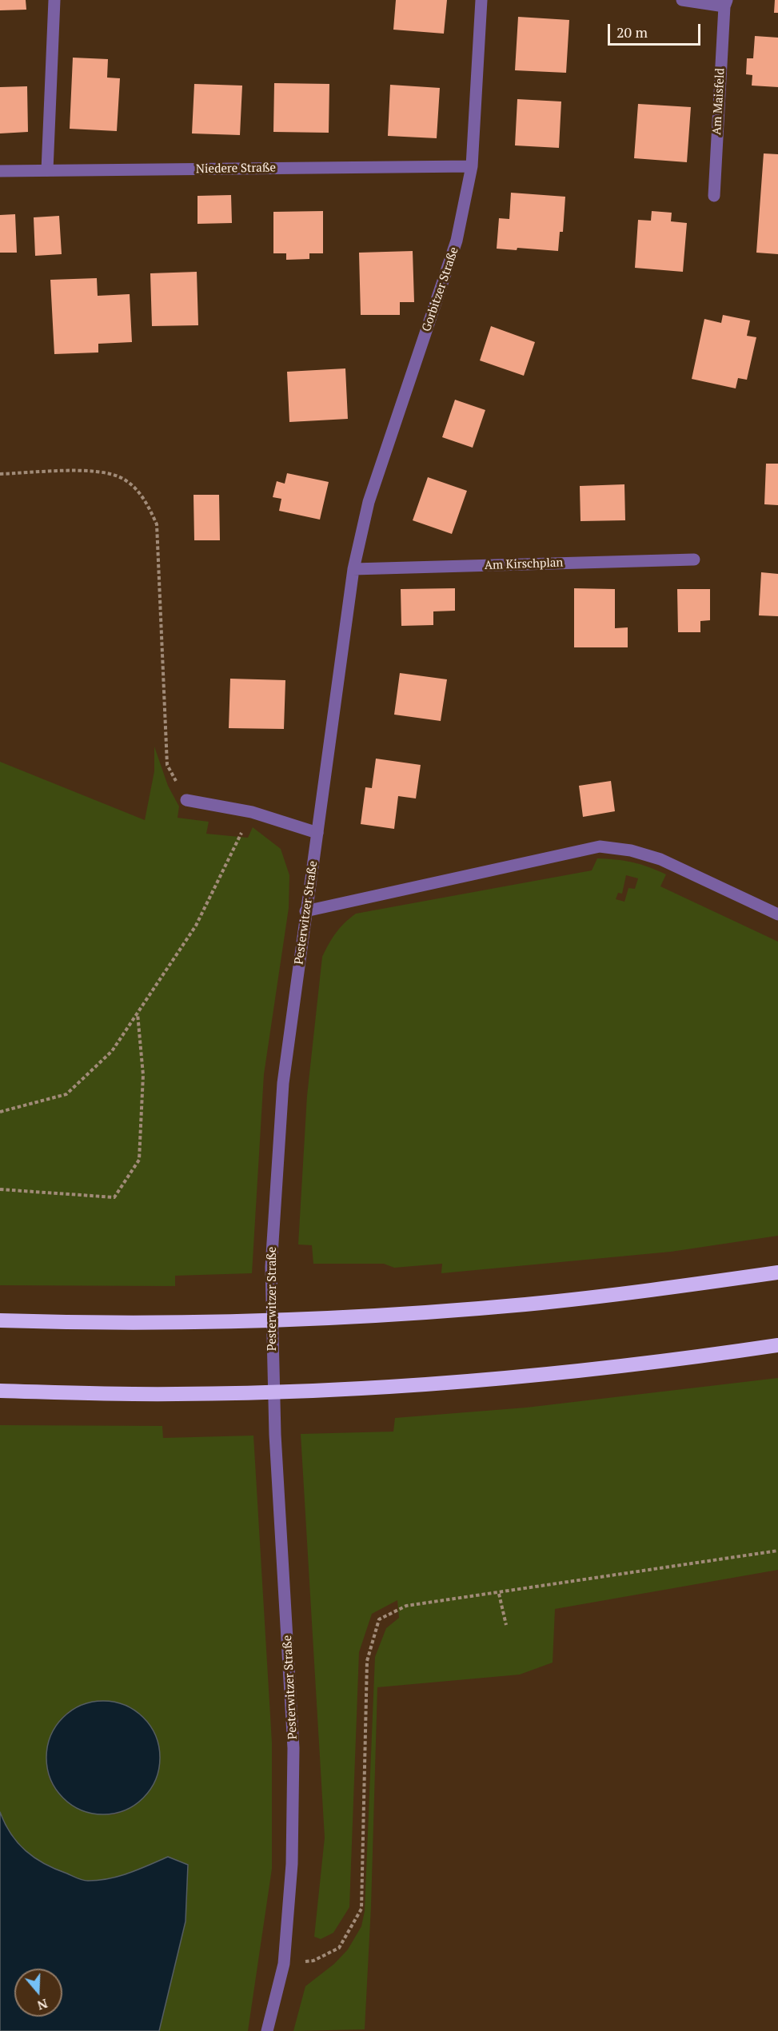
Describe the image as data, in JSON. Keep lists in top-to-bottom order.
{
  "streets": {
    "street": [
      "Am Maisfeld",
      "Niedere Straße",
      "Gorbitzer Straße",
      "Am Kirschplan",
      "Pesterwitzer Straße"
    ]
  },
  "crossings": [
    ["Niedere Straße", "Gorbitzer Straße"],
    ["Gorbitzer Straße", "Am Kirschplan"],
    ["Gorbitzer Straße", "Pesterwitzer Straße"],
    ["Am Kirschplan", "Pesterwitzer Straße"]
  ],
  "scale_bar": "20 m",
  "north": "bottom"
}
